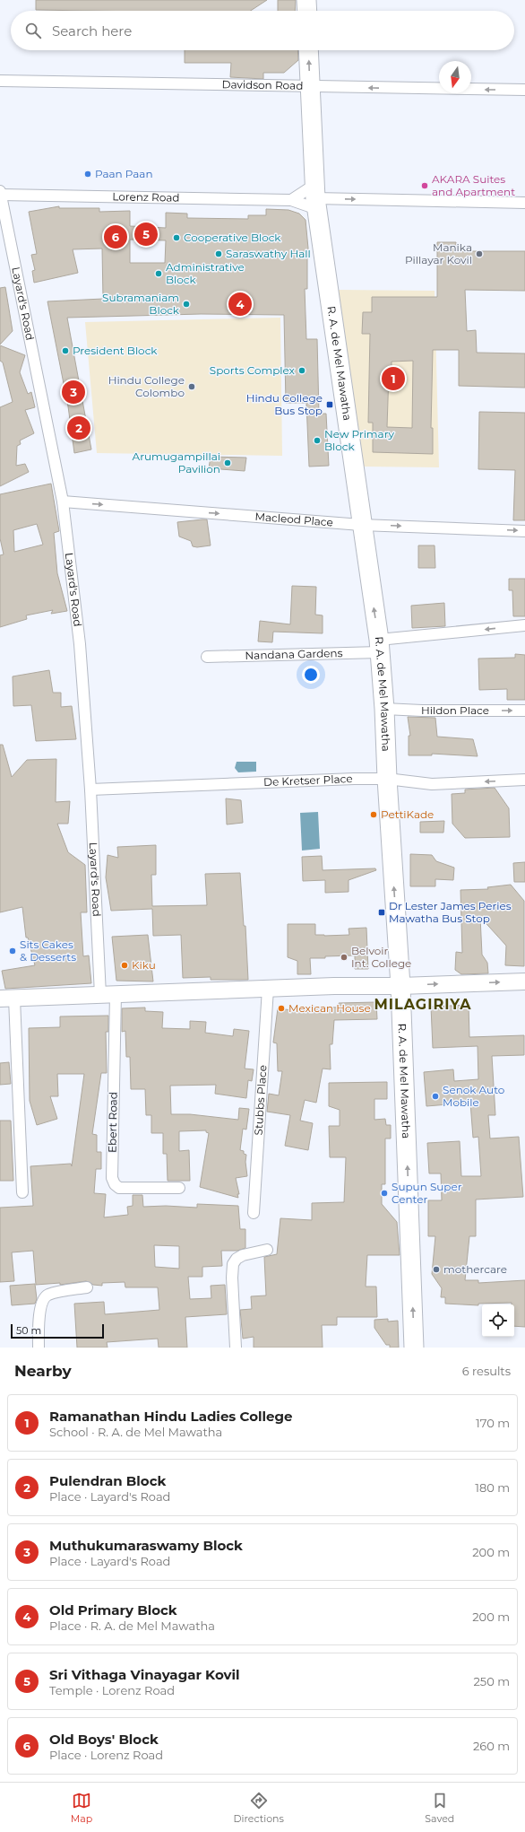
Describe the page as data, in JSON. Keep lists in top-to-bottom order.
{
  "streets": {
    "highway": ["R. A. de Mel Mawatha"],
    "street": [
      "Davidson Road",
      "Lorenz Road",
      "Layard's Road",
      "Macleod Place",
      "Nandana Gardens",
      "Hildon Place",
      "De Kretser Place",
      "Stubbs Place",
      "Ebert Road"
    ]
  },
  "crossings": [
    ["Davidson Road", "R. A. de Mel Mawatha"],
    ["Lorenz Road", "Layard's Road"],
    ["Lorenz Road", "R. A. de Mel Mawatha"],
    ["Layard's Road", "Macleod Place"],
    ["Layard's Road", "De Kretser Place"],
    ["Layard's Road", "Ebert Road"],
    ["R. A. de Mel Mawatha", "Macleod Place"],
    ["R. A. de Mel Mawatha", "Nandana Gardens"],
    ["R. A. de Mel Mawatha", "Hildon Place"],
    ["R. A. de Mel Mawatha", "De Kretser Place"]
  ],
  "one_way": [
    "Davidson Road",
    "Lorenz Road",
    "R. A. de Mel Mawatha",
    "Macleod Place",
    "Nandana Gardens",
    "Hildon Place"
  ],
  "districts": ["MILAGIRIYA"],
  "places": {
    "other": [
      "Paan Paan",
      "AKARA Suites and Apartment",
      "Cooperative Block",
      "Saraswathy Hall",
      "Manika Pillayar Kovil",
      "Administrative Block",
      "Subramaniam Block",
      "President Block",
      "Sports Complex",
      "Hindu College Colombo",
      "New Primary Block",
      "Arumugampillai Pavilion",
      "PettiKade",
      "Sits Cakes & Desserts",
      "Belvoir Int. College",
      "Kiku",
      "Mexican House",
      "Senok Auto Mobile",
      "Supun Super Center",
      "mothercare"
    ],
    "transit": ["Hindu College Bus Stop", "Dr Lester James Peries Mawatha Bus Stop"]
  },
  "scale_bar": "50 m",
  "north": "bottom",
  "page": {
    "search": "Search here",
    "pins": [
      "5",
      "6",
      "4",
      "1",
      "3",
      "2"
    ],
    "scale": "50 m",
    "heading": ["Nearby", "6 results"],
    "list": [
      {
        "mark": "1",
        "name": "Ramanathan Hindu Ladies College",
        "note": "School · R. A. de Mel Mawatha",
        "value": "170 m"
      },
      {
        "mark": "2",
        "name": "Pulendran Block",
        "note": "Place · Layard's Road",
        "value": "180 m"
      },
      {
        "mark": "3",
        "name": "Muthukumaraswamy Block",
        "note": "Place · Layard's Road",
        "value": "200 m"
      },
      {
        "mark": "4",
        "name": "Old Primary Block",
        "note": "Place · R. A. de Mel Mawatha",
        "value": "200 m"
      },
      {
        "mark": "5",
        "name": "Sri Vithaga Vinayagar Kovil",
        "note": "Temple · Lorenz Road",
        "value": "250 m"
      },
      {
        "mark": "6",
        "name": "Old Boys' Block",
        "note": "Place · Lorenz Road",
        "value": "260 m"
      }
    ],
    "nav": ["Map", "Directions", "Saved"]
  }
}
